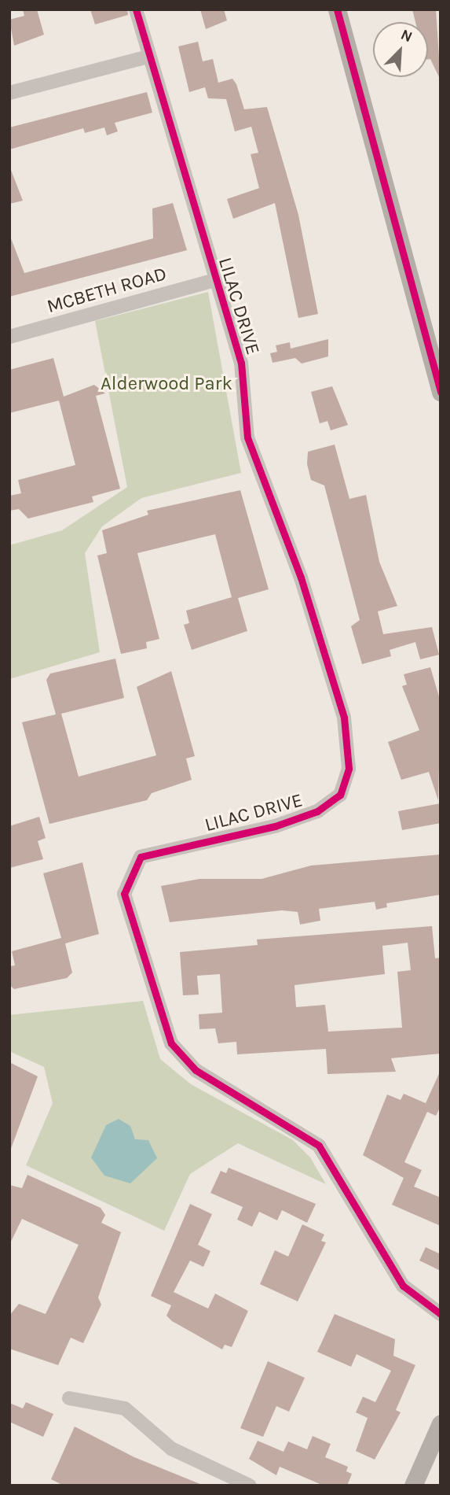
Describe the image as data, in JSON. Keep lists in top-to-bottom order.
{
  "streets": {
    "street": ["MCBETH ROAD", "LILAC DRIVE"]
  },
  "crossings": [
    ["MCBETH ROAD", "LILAC DRIVE"]
  ],
  "parks": ["Alderwood Park"],
  "north": "top right"
}
